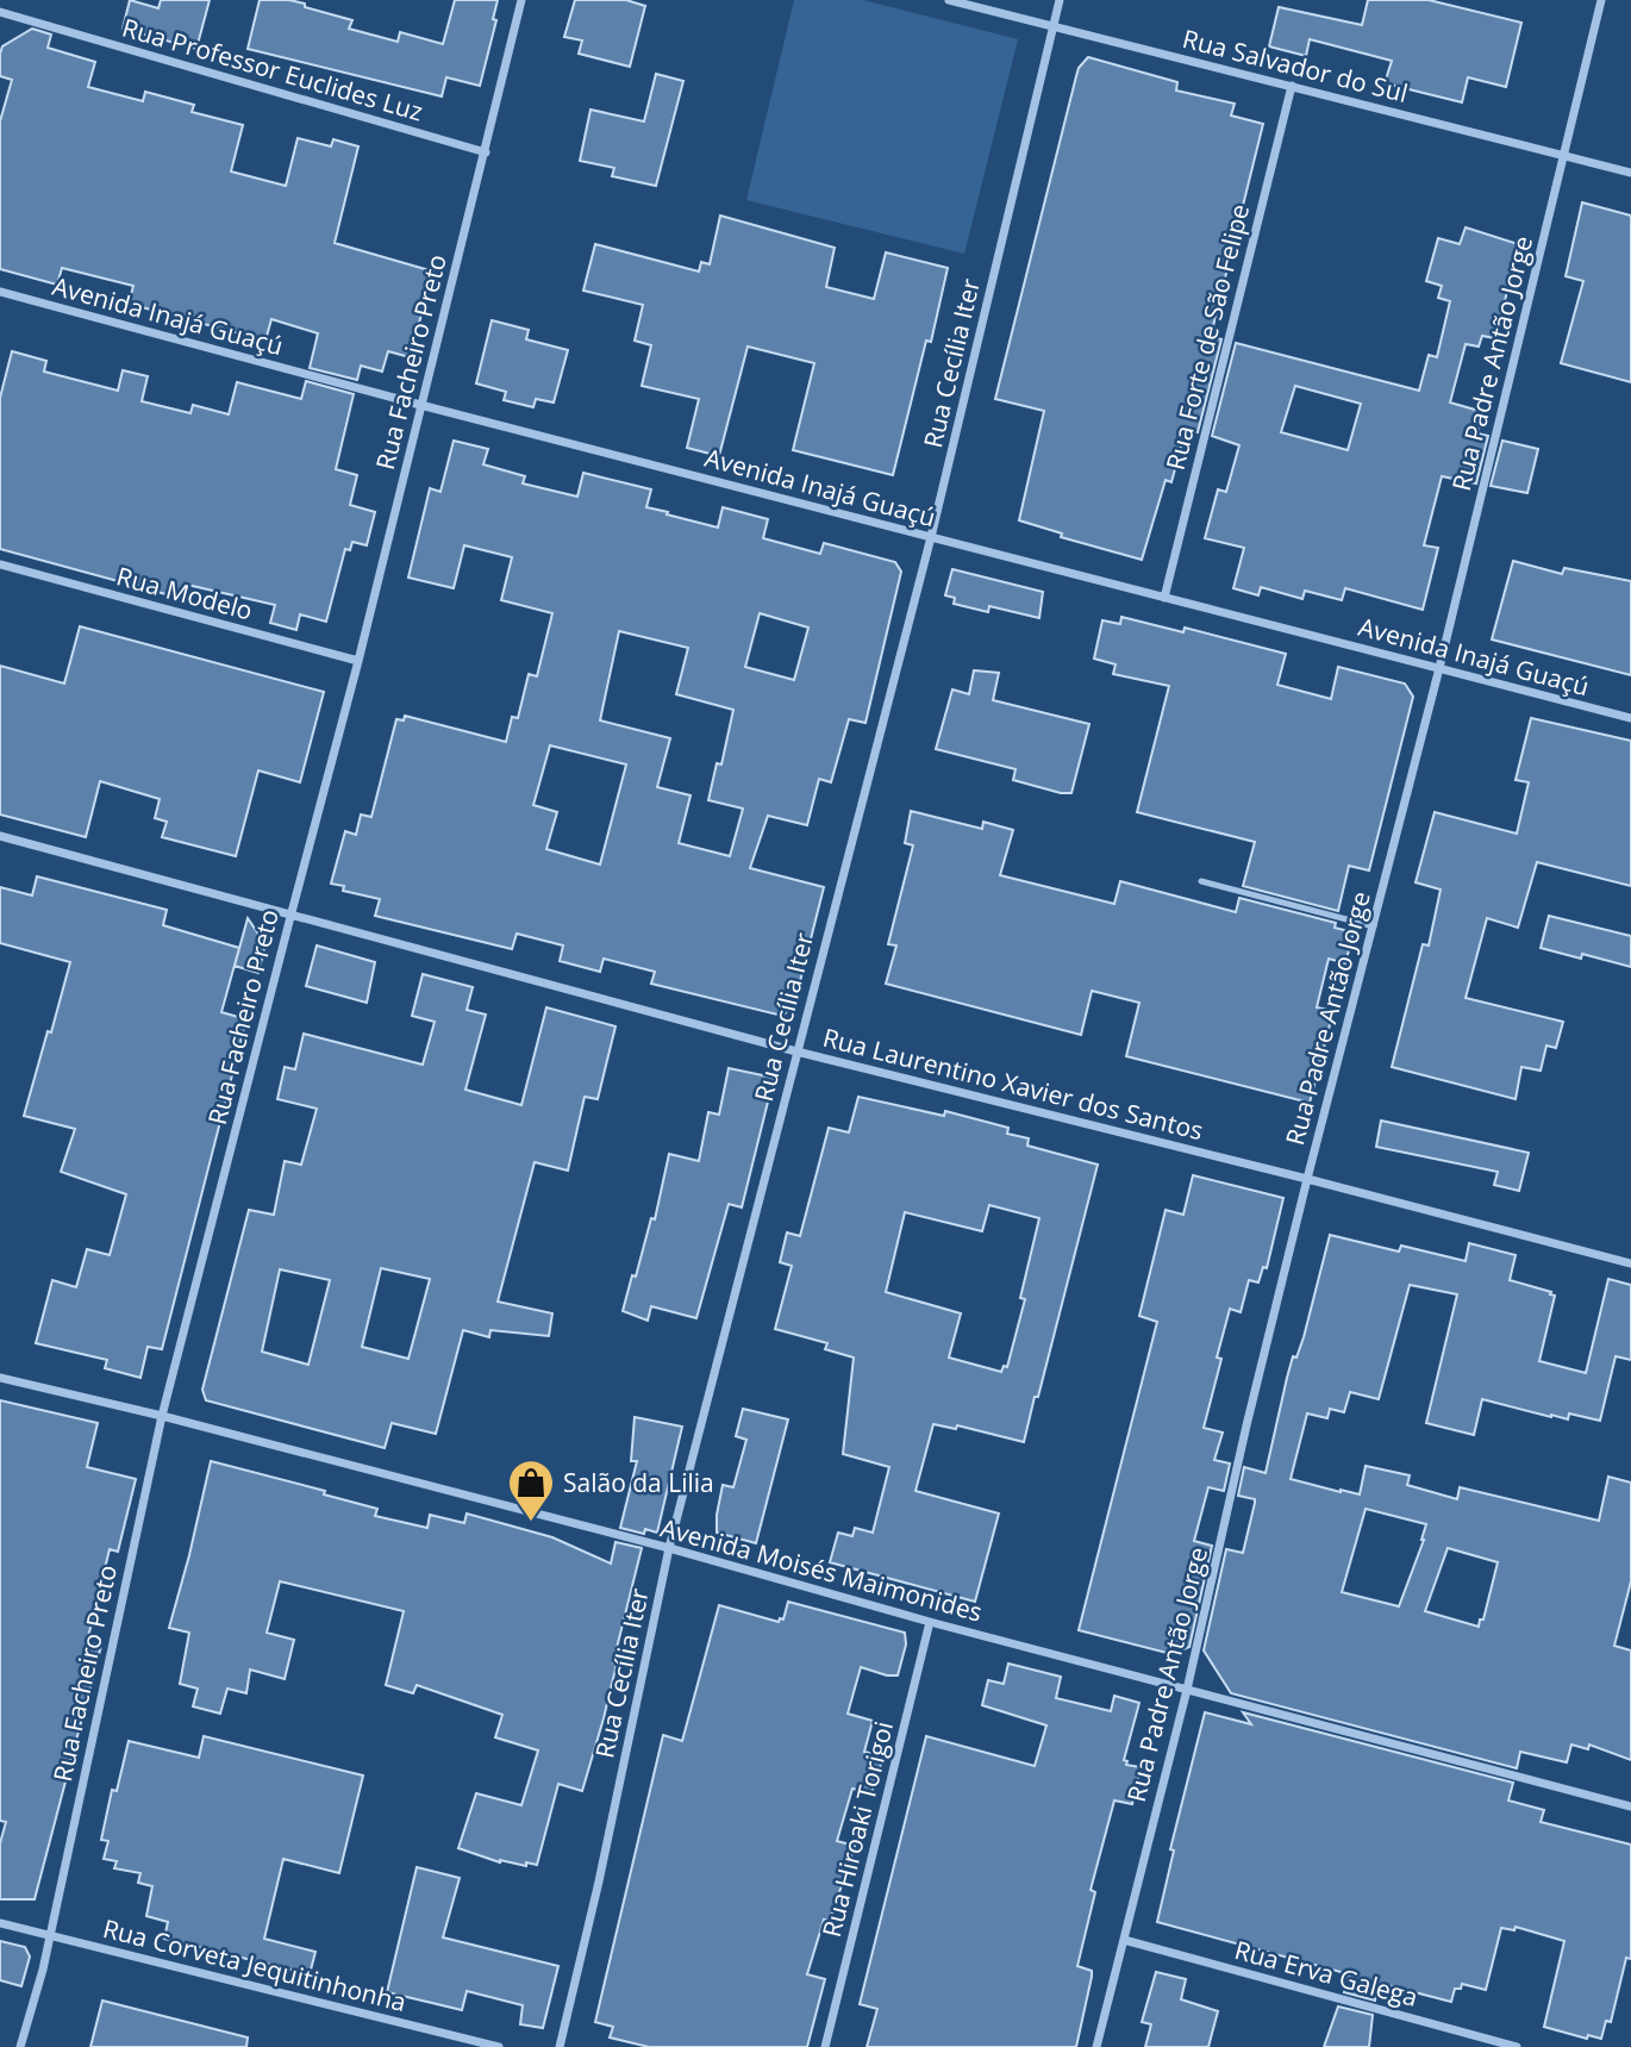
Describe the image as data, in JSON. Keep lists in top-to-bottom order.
{
  "streets": {
    "street": [
      "Rua Salvador do Sul",
      "Rua Professor Euclides Luz",
      "Avenida Inajá Guaçú",
      "Rua Forte de São Felipe",
      "Rua Facheiro Preto",
      "Rua Cecília Iter",
      "Rua Padre Antão Jorge",
      "Rua Modelo",
      "Rua Laurentino Xavier dos Santos",
      "Avenida Moisés Maimonides",
      "Rua Hiroaki Torigoi",
      "Rua Corveta Jequitinhonha",
      "Rua Erva Galega"
    ]
  },
  "crossings": [
    ["Rua Salvador do Sul", "Rua Forte de São Felipe"],
    ["Rua Salvador do Sul", "Rua Cecília Iter"],
    ["Rua Salvador do Sul", "Rua Padre Antão Jorge"],
    ["Rua Professor Euclides Luz", "Rua Facheiro Preto"],
    ["Avenida Inajá Guaçú", "Rua Forte de São Felipe"],
    ["Avenida Inajá Guaçú", "Rua Facheiro Preto"],
    ["Avenida Inajá Guaçú", "Rua Cecília Iter"],
    ["Avenida Inajá Guaçú", "Rua Padre Antão Jorge"],
    ["Rua Facheiro Preto", "Rua Modelo"],
    ["Rua Facheiro Preto", "Rua Laurentino Xavier dos Santos"],
    ["Rua Facheiro Preto", "Avenida Moisés Maimonides"],
    ["Rua Facheiro Preto", "Rua Corveta Jequitinhonha"],
    ["Rua Cecília Iter", "Rua Laurentino Xavier dos Santos"],
    ["Rua Cecília Iter", "Avenida Moisés Maimonides"],
    ["Rua Padre Antão Jorge", "Rua Laurentino Xavier dos Santos"],
    ["Rua Padre Antão Jorge", "Avenida Moisés Maimonides"],
    ["Rua Padre Antão Jorge", "Rua Erva Galega"],
    ["Avenida Moisés Maimonides", "Rua Hiroaki Torigoi"]
  ],
  "places": {
    "shop": ["Salão da Lilia"]
  }
}
